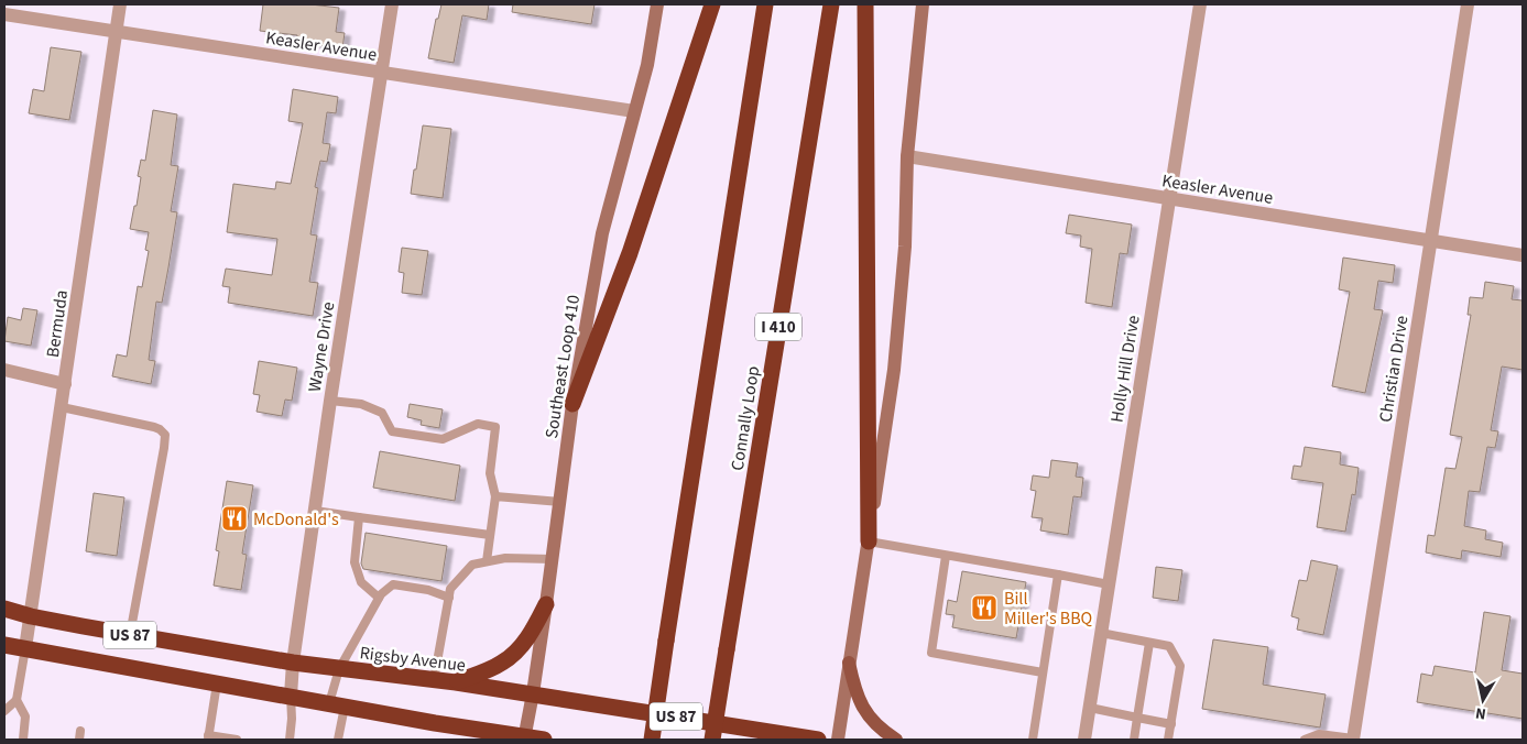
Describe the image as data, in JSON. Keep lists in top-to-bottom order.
{
  "streets": {
    "highway": [
      "I 410",
      "Connally Loop",
      "US 87",
      "Rigsby Avenue"
    ],
    "main road": ["Southeast Loop 410"],
    "street": [
      "Keasler Avenue",
      "Bermuda",
      "Wayne Drive",
      "Holly Hill Drive",
      "Christian Drive"
    ]
  },
  "crossings": [
    ["Keasler Avenue", "Bermuda"],
    ["Keasler Avenue", "Wayne Drive"],
    ["Keasler Avenue", "Southeast Loop 410"],
    ["Keasler Avenue", "Holly Hill Drive"],
    ["Keasler Avenue", "Christian Drive"],
    ["Bermuda", "US 87"],
    ["Bermuda", "Rigsby Avenue"],
    ["Wayne Drive", "US 87"],
    ["Wayne Drive", "Rigsby Avenue"],
    ["Southeast Loop 410", "US 87"],
    ["Southeast Loop 410", "Rigsby Avenue"]
  ],
  "places": {
    "restaurant": ["McDonald's", "Bill Miller's BBQ"]
  },
  "north": "bottom"
}
